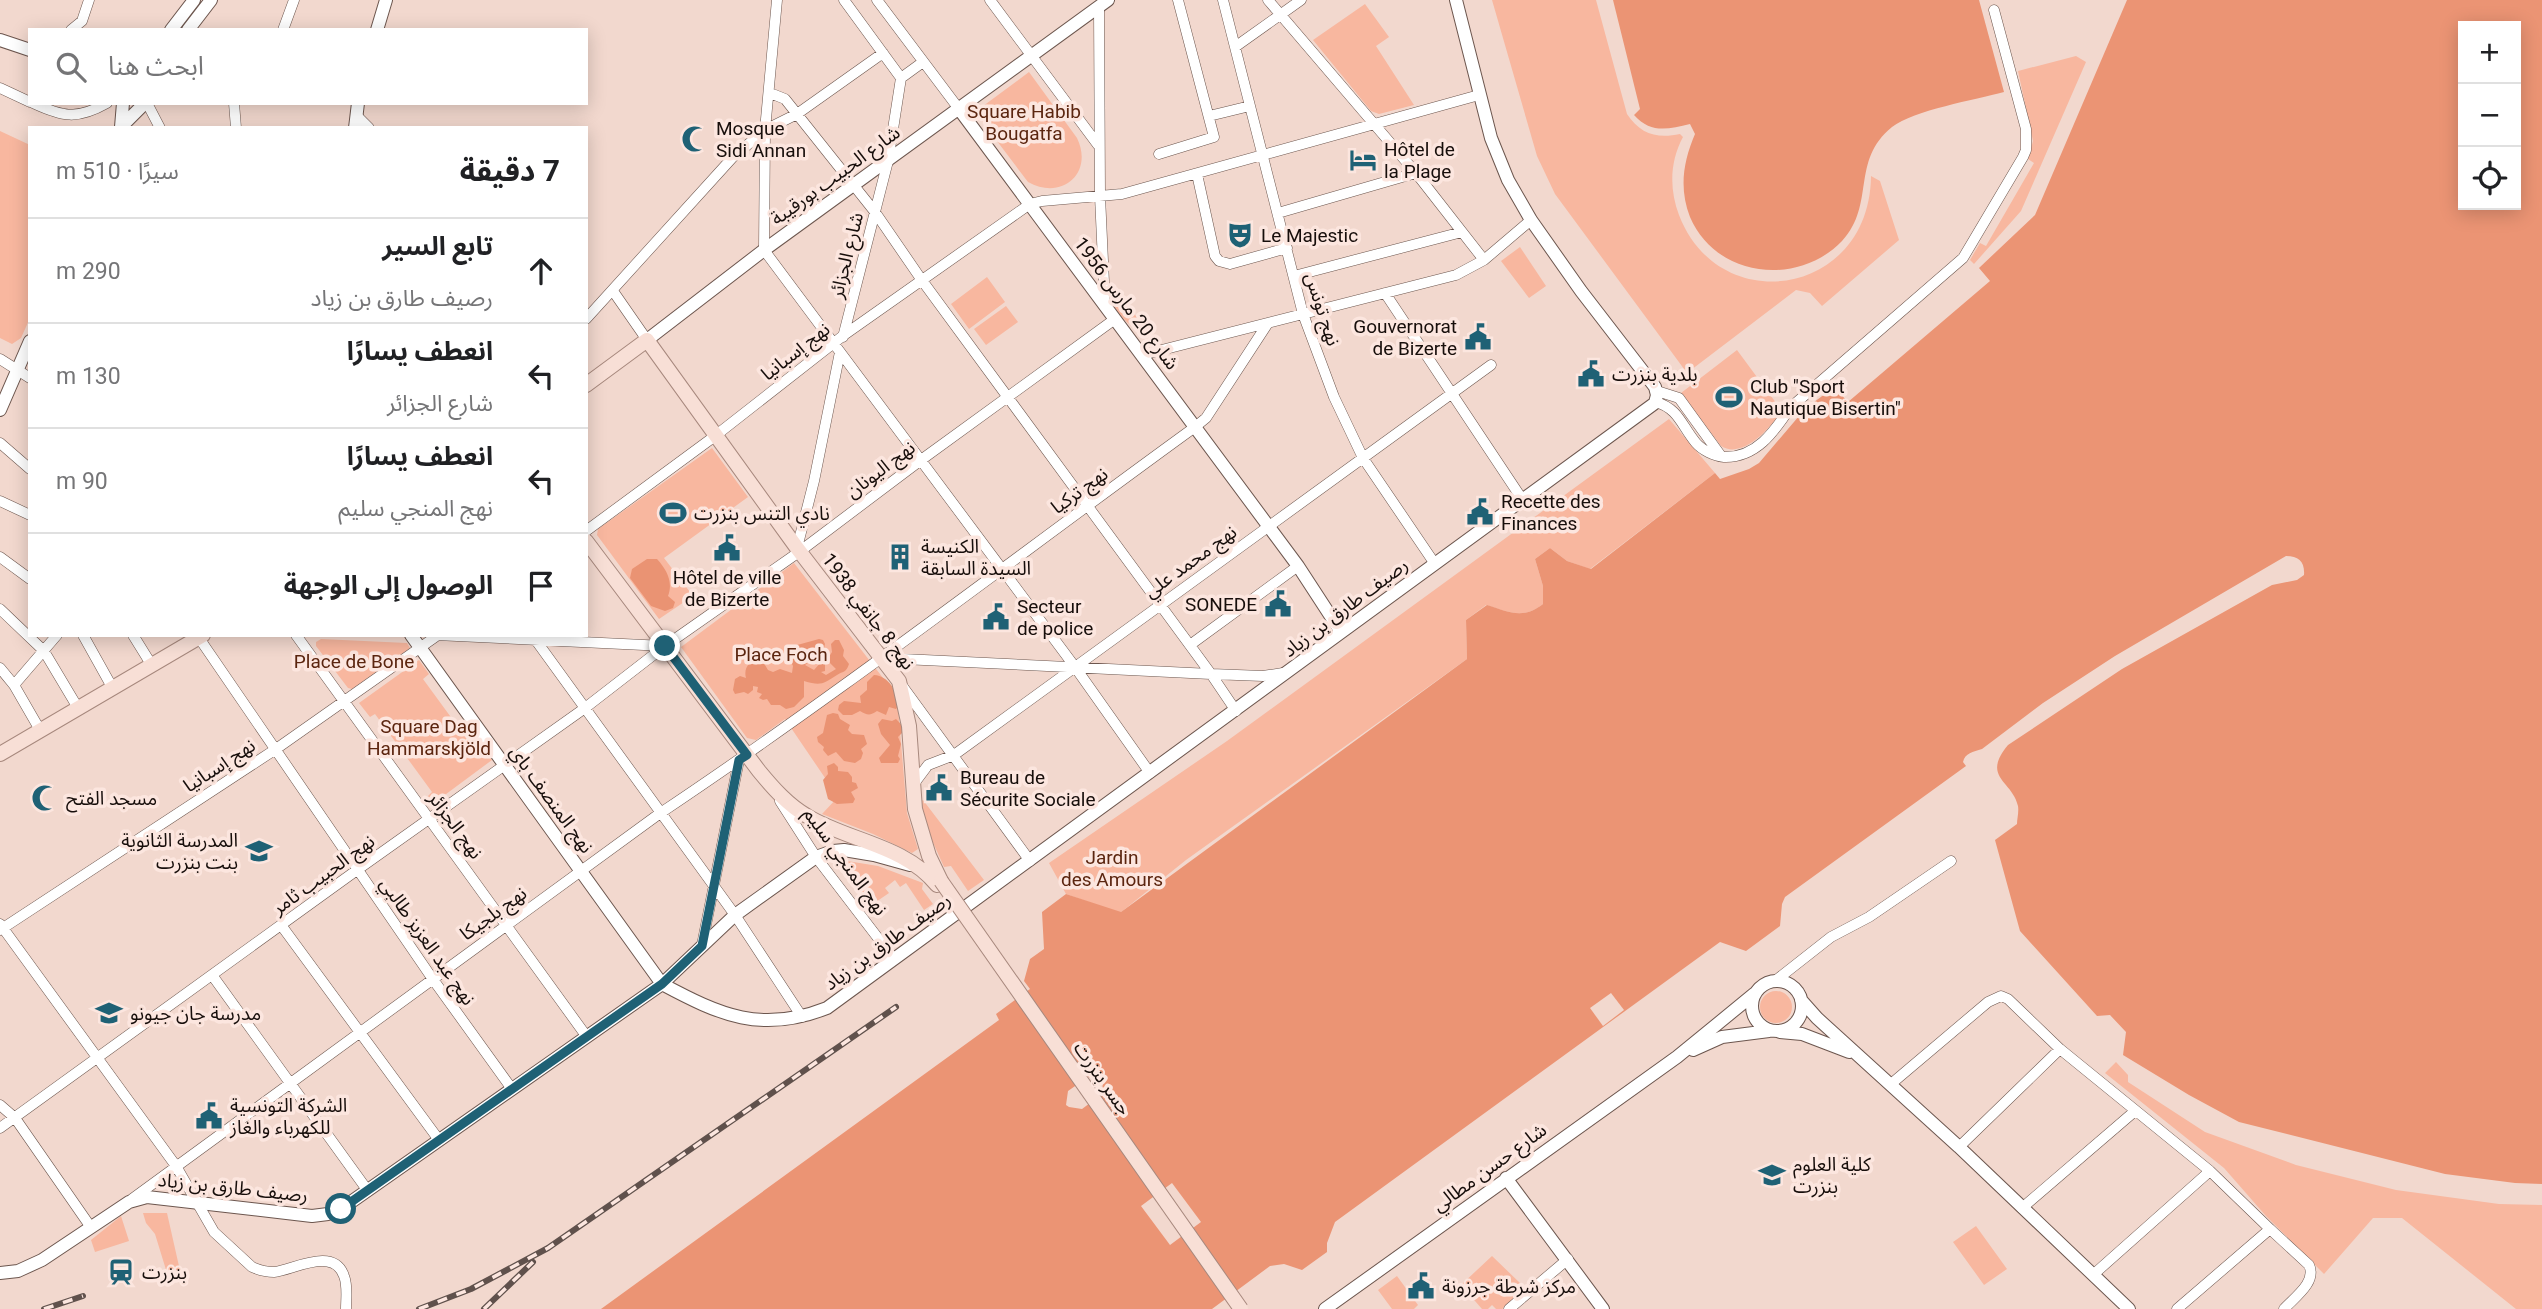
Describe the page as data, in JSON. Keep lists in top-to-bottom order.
{
  "streets": {
    "main road": [
      "شارع الحبيب بورقيبة",
      "نهج 8 جانفي 1938",
      "نهج المنجي سليم",
      "جسر بنزرت"
    ],
    "street": [
      "شارع الجزائر",
      "شارع 20 مارس 1956",
      "نهج تونس",
      "نهج إسبانيا",
      "نهج اليونان",
      "نهج تركيا",
      "نهج محمد علي",
      "رصيف طارق بن زياد",
      "نهج المنصف باي",
      "نهج الجزائر",
      "نهج الحبيب ثامر",
      "نهج بلجيكا",
      "نهج عبد العزيز طالبي",
      "شارع حسن مطالي"
    ]
  },
  "crossings": [
    ["شارع الحبيب بورقيبة", "شارع الجزائر"],
    ["شارع الحبيب بورقيبة", "شارع 20 مارس 1956"],
    ["شارع الحبيب بورقيبة", "نهج 8 جانفي 1938"],
    ["شارع الجزائر", "نهج إسبانيا"],
    ["شارع الجزائر", "نهج اليونان"],
    ["شارع الجزائر", "نهج 8 جانفي 1938"],
    ["شارع 20 مارس 1956", "نهج إسبانيا"],
    ["شارع 20 مارس 1956", "نهج اليونان"],
    ["شارع 20 مارس 1956", "نهج تركيا"],
    ["شارع 20 مارس 1956", "نهج محمد علي"],
    ["شارع 20 مارس 1956", "رصيف طارق بن زياد"],
    ["نهج تونس", "نهج محمد علي"],
    ["نهج تونس", "رصيف طارق بن زياد"],
    ["نهج إسبانيا", "نهج 8 جانفي 1938"],
    ["نهج إسبانيا", "نهج المنصف باي"],
    ["نهج إسبانيا", "نهج الجزائر"],
    ["نهج إسبانيا", "نهج عبد العزيز طالبي"],
    ["نهج اليونان", "نهج 8 جانفي 1938"],
    ["نهج اليونان", "نهج المنجي سليم"],
    ["نهج اليونان", "نهج الحبيب ثامر"],
    ["نهج تركيا", "نهج 8 جانفي 1938"],
    ["نهج تركيا", "نهج بلجيكا"],
    ["نهج محمد علي", "نهج 8 جانفي 1938"],
    ["رصيف طارق بن زياد", "نهج المنصف باي"],
    ["رصيف طارق بن زياد", "نهج الجزائر"],
    ["رصيف طارق بن زياد", "نهج المنجي سليم"],
    ["رصيف طارق بن زياد", "نهج بلجيكا"],
    ["رصيف طارق بن زياد", "نهج عبد العزيز طالبي"],
    ["نهج 8 جانفي 1938", "نهج المنجي سليم"],
    ["نهج 8 جانفي 1938", "نهج بلجيكا"],
    ["نهج 8 جانفي 1938", "جسر بنزرت"],
    ["نهج المنصف باي", "نهج الحبيب ثامر"],
    ["نهج المنصف باي", "نهج بلجيكا"],
    ["نهج الجزائر", "نهج الحبيب ثامر"],
    ["نهج الجزائر", "نهج بلجيكا"],
    ["نهج المنجي سليم", "نهج الحبيب ثامر"],
    ["نهج المنجي سليم", "نهج بلجيكا"],
    ["نهج المنجي سليم", "جسر بنزرت"],
    ["نهج الحبيب ثامر", "نهج عبد العزيز طالبي"],
    ["نهج بلجيكا", "نهج عبد العزيز طالبي"]
  ],
  "parks": [
    "Square Habib Bougatfa",
    "Place Foch",
    "Place de Bone",
    "Square Dag Hammarskjöld",
    "Jardin des Amours"
  ],
  "places": {
    "mosque": ["Mosque Sidi Annan", "مسجد الفتح"],
    "hotel": ["Hôtel de la Plage"],
    "theatre": ["Le Majestic"],
    "public building": [
      "Gouvernorat de Bizerte",
      "بلدية بنزرت",
      "Recette des Finances",
      "Hôtel de ville de Bizerte",
      "SONEDE",
      "Secteur de police",
      "Bureau de Sécurite Sociale",
      "الشركة التونسية للكهرباء والغاز",
      "مركز شرطة جرزونة"
    ],
    "sports": ["Club \"Sport Nautique Bisertin\"", "نادي التنس بنزرت"],
    "building": ["الكنيسة السيدة السابقة"],
    "school or university": ["المدرسة الثانوية بنت بنزرت", "مدرسة جان جيونو", "كلية العلوم بنزرت"],
    "station": ["بنزرت"]
  },
  "page": {
    "map_buttons": ["+", "−"],
    "search": "ابحث هنا",
    "heading": ["7 دقيقة", "سيرًا · 510 m"],
    "list": [
      ["تابع السير", "رصيف طارق بن زياد", "290 m"],
      ["انعطف يسارًا", "شارع الجزائر", "130 m"],
      ["انعطف يسارًا", "نهج المنجي سليم", "90 m"],
      "الوصول إلى الوجهة"
    ]
  }
}
